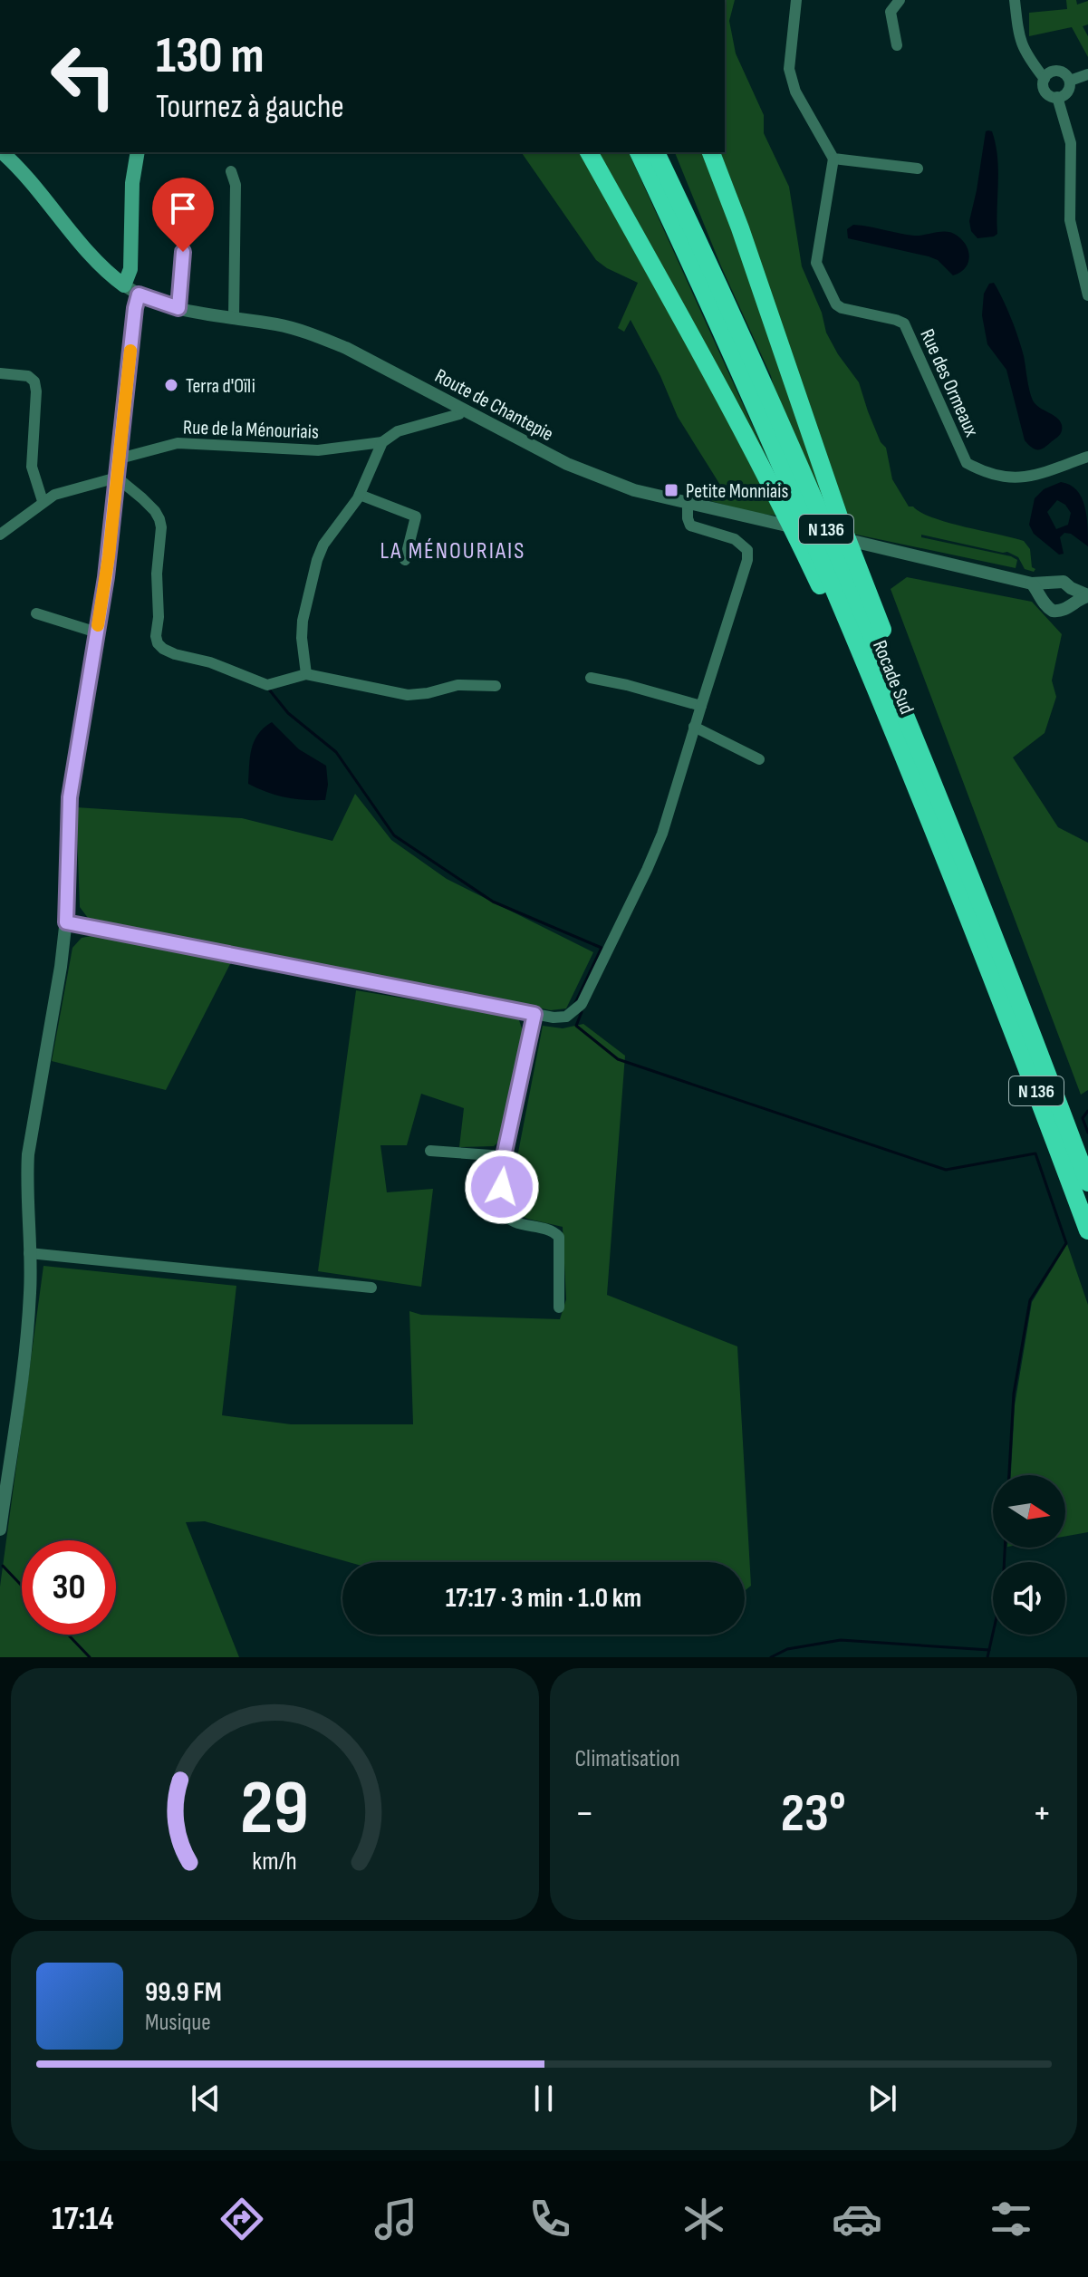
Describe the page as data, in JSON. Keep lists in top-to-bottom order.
{
  "streets": {
    "highway": ["N 136", "Rocade Sud"],
    "main road": ["Route de Chantepie"],
    "street": ["Rue des Ormeaux", "Rue de la Ménouriais"]
  },
  "crossings": [
    ["Route de Chantepie", "Rue de la Ménouriais"]
  ],
  "districts": ["LA MÉNOURIAIS"],
  "places": {
    "other": ["Terra d'Oïli"],
    "transit": ["Petite Monniais"]
  },
  "north": "right",
  "page": {
    "turn": ["130 m", "Tournez à gauche"],
    "limit": "30",
    "trip": "17:17 · 3 min · 1.0 km",
    "tile": "Climatisation",
    "heat": ["−", "23°", "+"],
    "song": ["99.9 FM", "Musique"],
    "tabs": "17:14",
    "gauge": ["29", "km/h"]
  }
}
